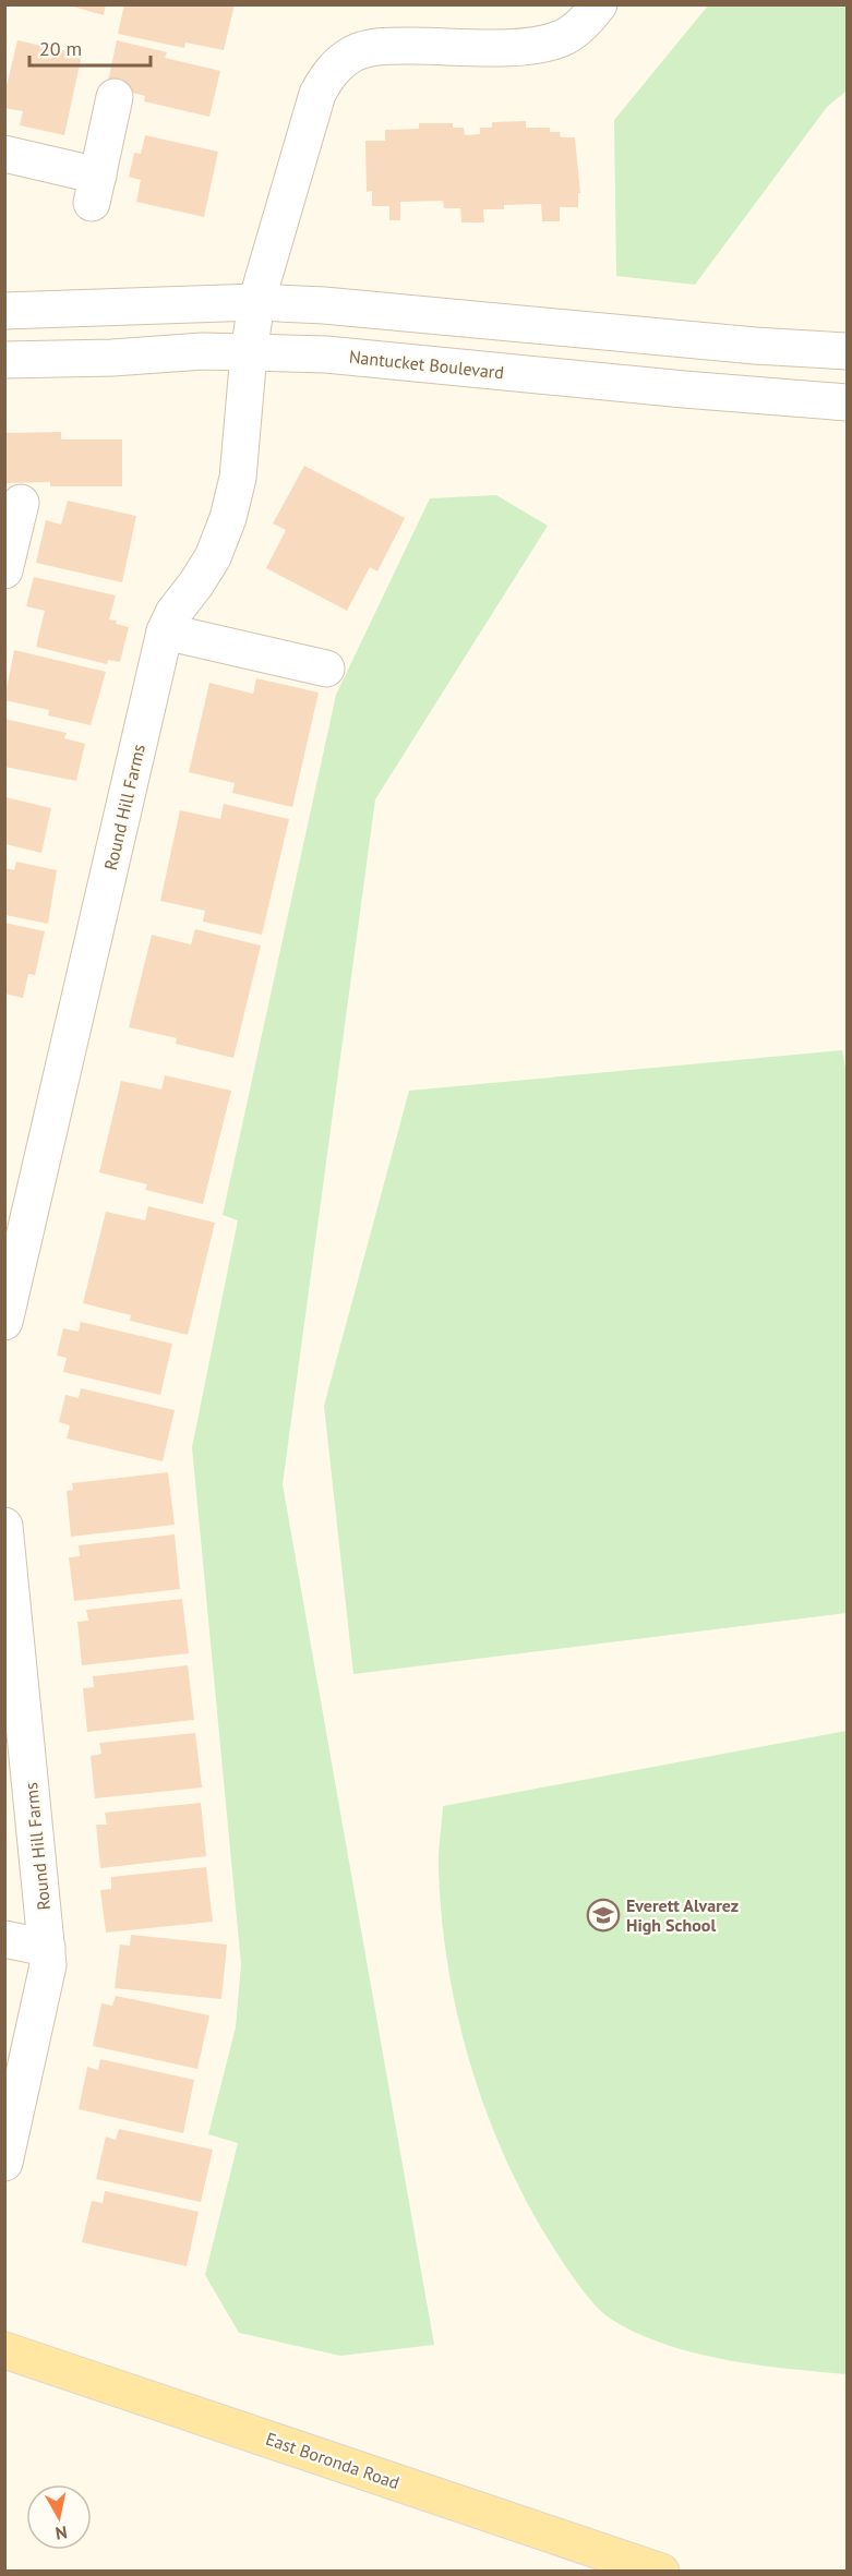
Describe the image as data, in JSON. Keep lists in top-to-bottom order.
{
  "streets": {
    "main road": ["East Boronda Road"],
    "street": ["Nantucket Boulevard", "Round Hill Farms"]
  },
  "crossings": [
    ["Nantucket Boulevard", "Round Hill Farms"]
  ],
  "places": {
    "school or university": ["Everett Alvarez High School"]
  },
  "scale_bar": "20 m",
  "north": "bottom"
}
